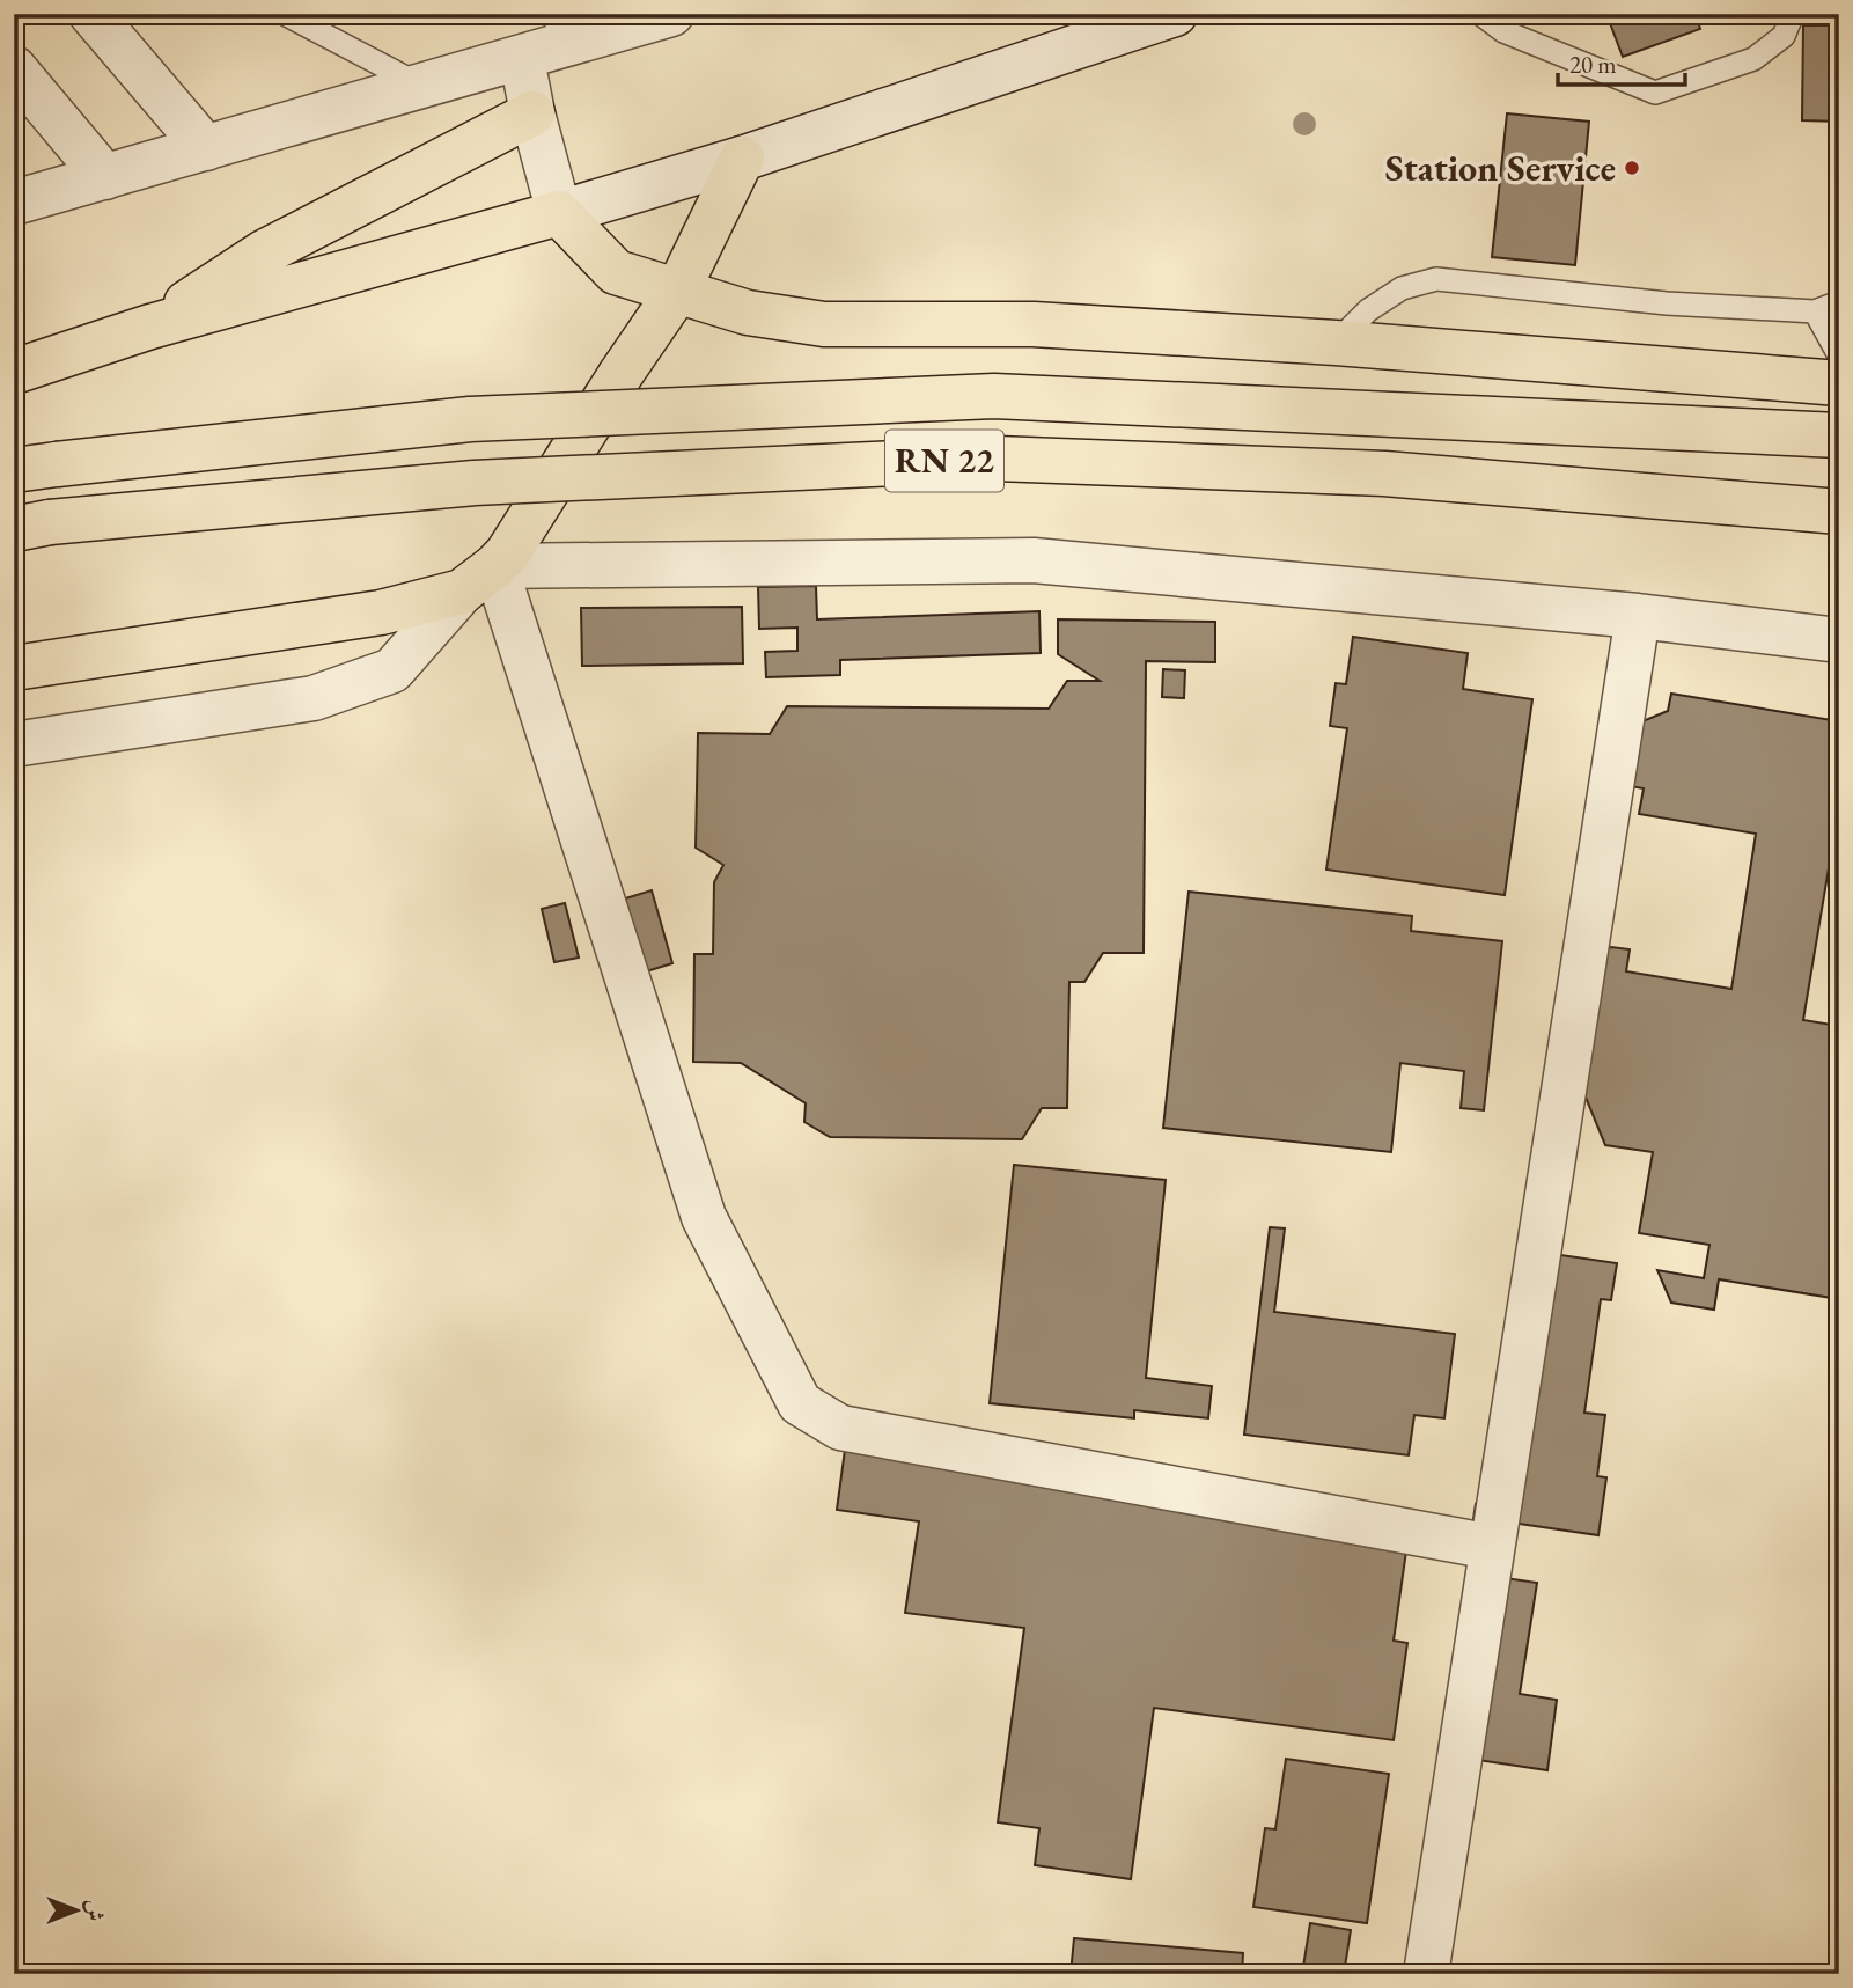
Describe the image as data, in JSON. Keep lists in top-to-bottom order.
{
  "streets": {
    "highway": ["RN 22"]
  },
  "places": ["Station Service"],
  "scale_bar": "20 m",
  "north": "right"
}
